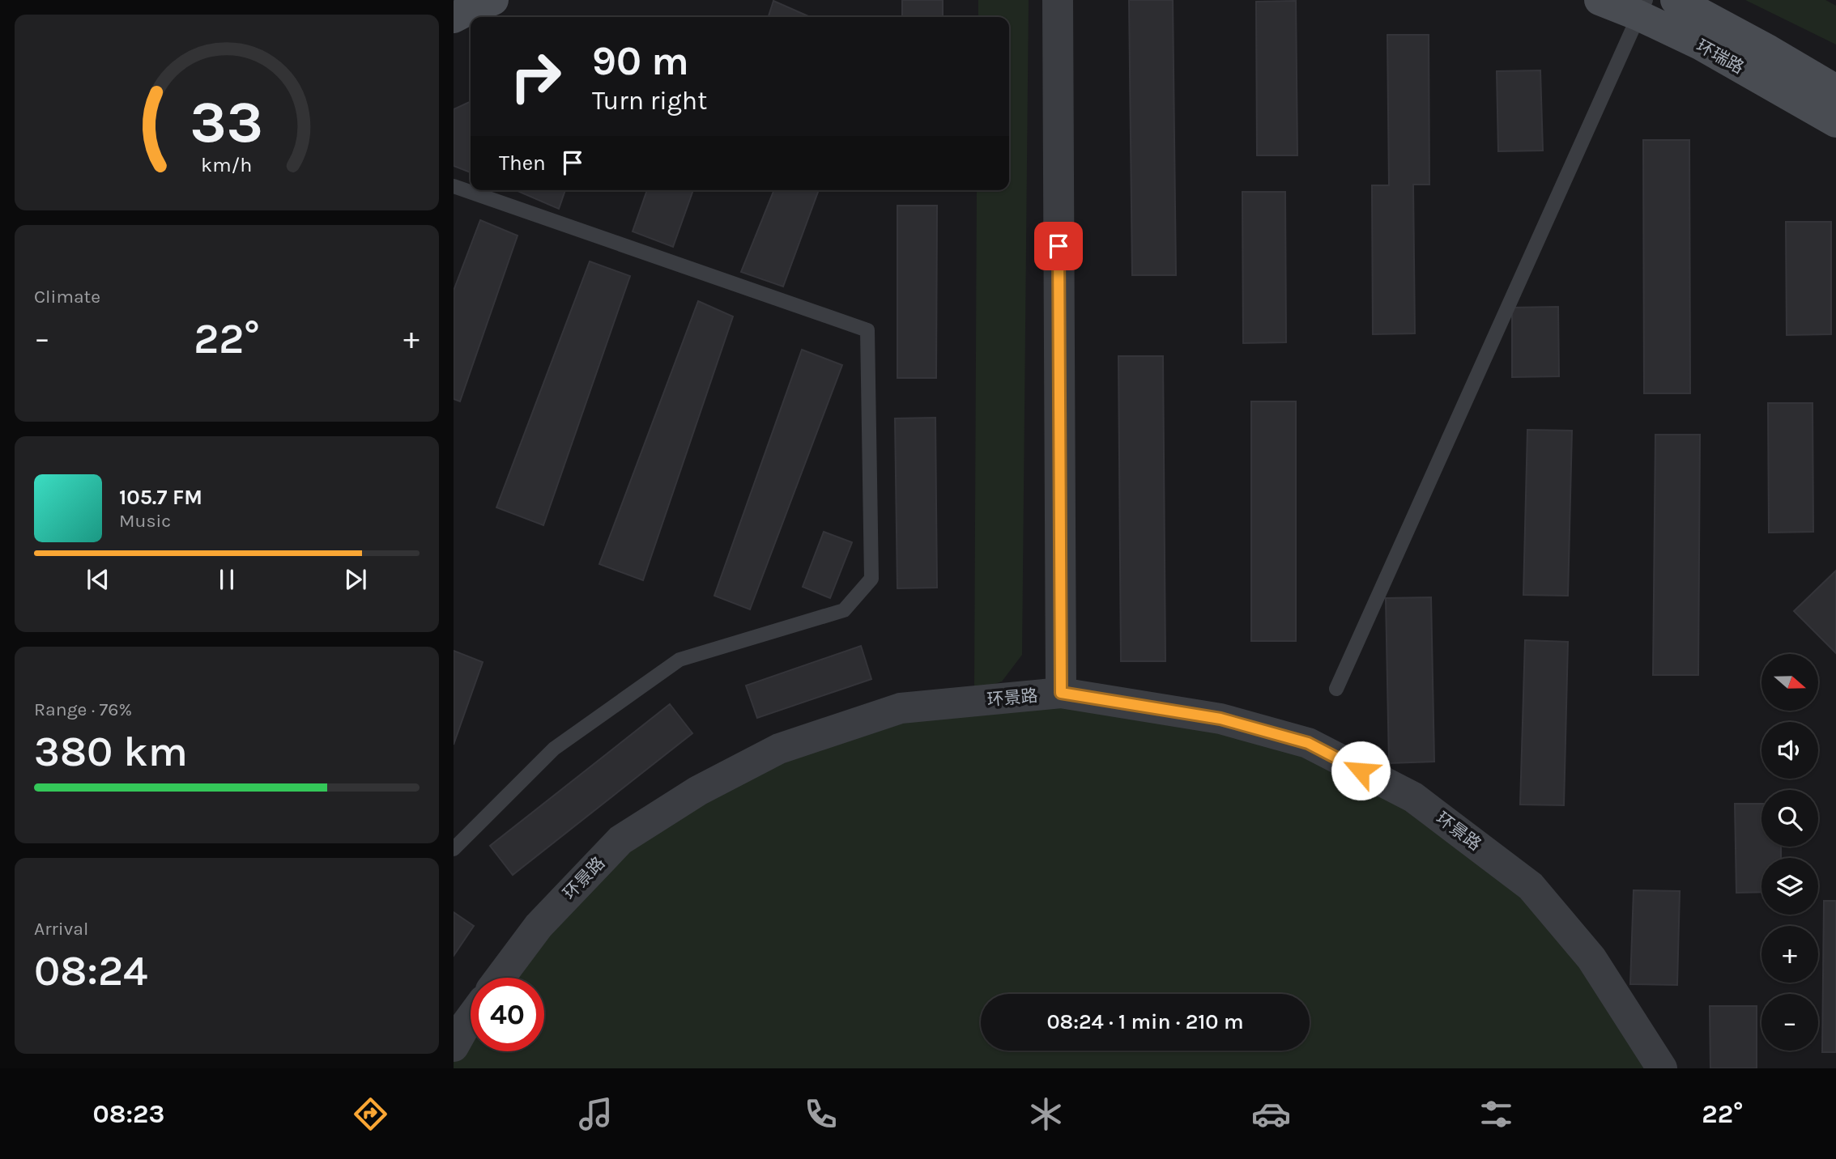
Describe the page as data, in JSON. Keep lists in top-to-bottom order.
{
  "streets": {
    "main road": ["环瑞路"],
    "street": ["环景路"]
  },
  "north": "right",
  "page": {
    "turn": ["90 m", "Turn right"],
    "then": "Then",
    "tile": [
      "Climate",
      ["Range · 76%", "380 km"],
      ["Arrival", "08:24"]
    ],
    "heat": ["−", "22°", "+"],
    "song": ["105.7 FM", "Music"],
    "map_buttons": ["+", "−"],
    "limit": "40",
    "trip": "08:24 · 1 min · 210 m",
    "tabs": ["08:23", "22°"],
    "gauge": ["33", "km/h"]
  }
}
